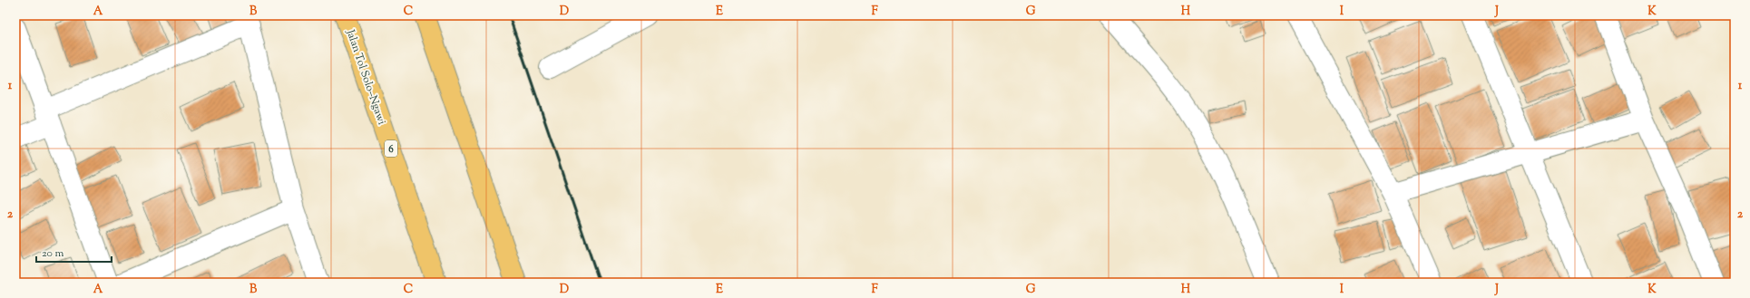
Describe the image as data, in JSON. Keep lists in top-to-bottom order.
{
  "streets": {
    "highway": ["Jalan Tol Solo–Ngawi", "6"]
  },
  "scale_bar": "20 m",
  "grid": {
    "columns": [
      "A",
      "B",
      "C",
      "D",
      "E",
      "F",
      "G",
      "H",
      "I",
      "J",
      "K"
    ],
    "rows": ["1", "2"]
  }
}
